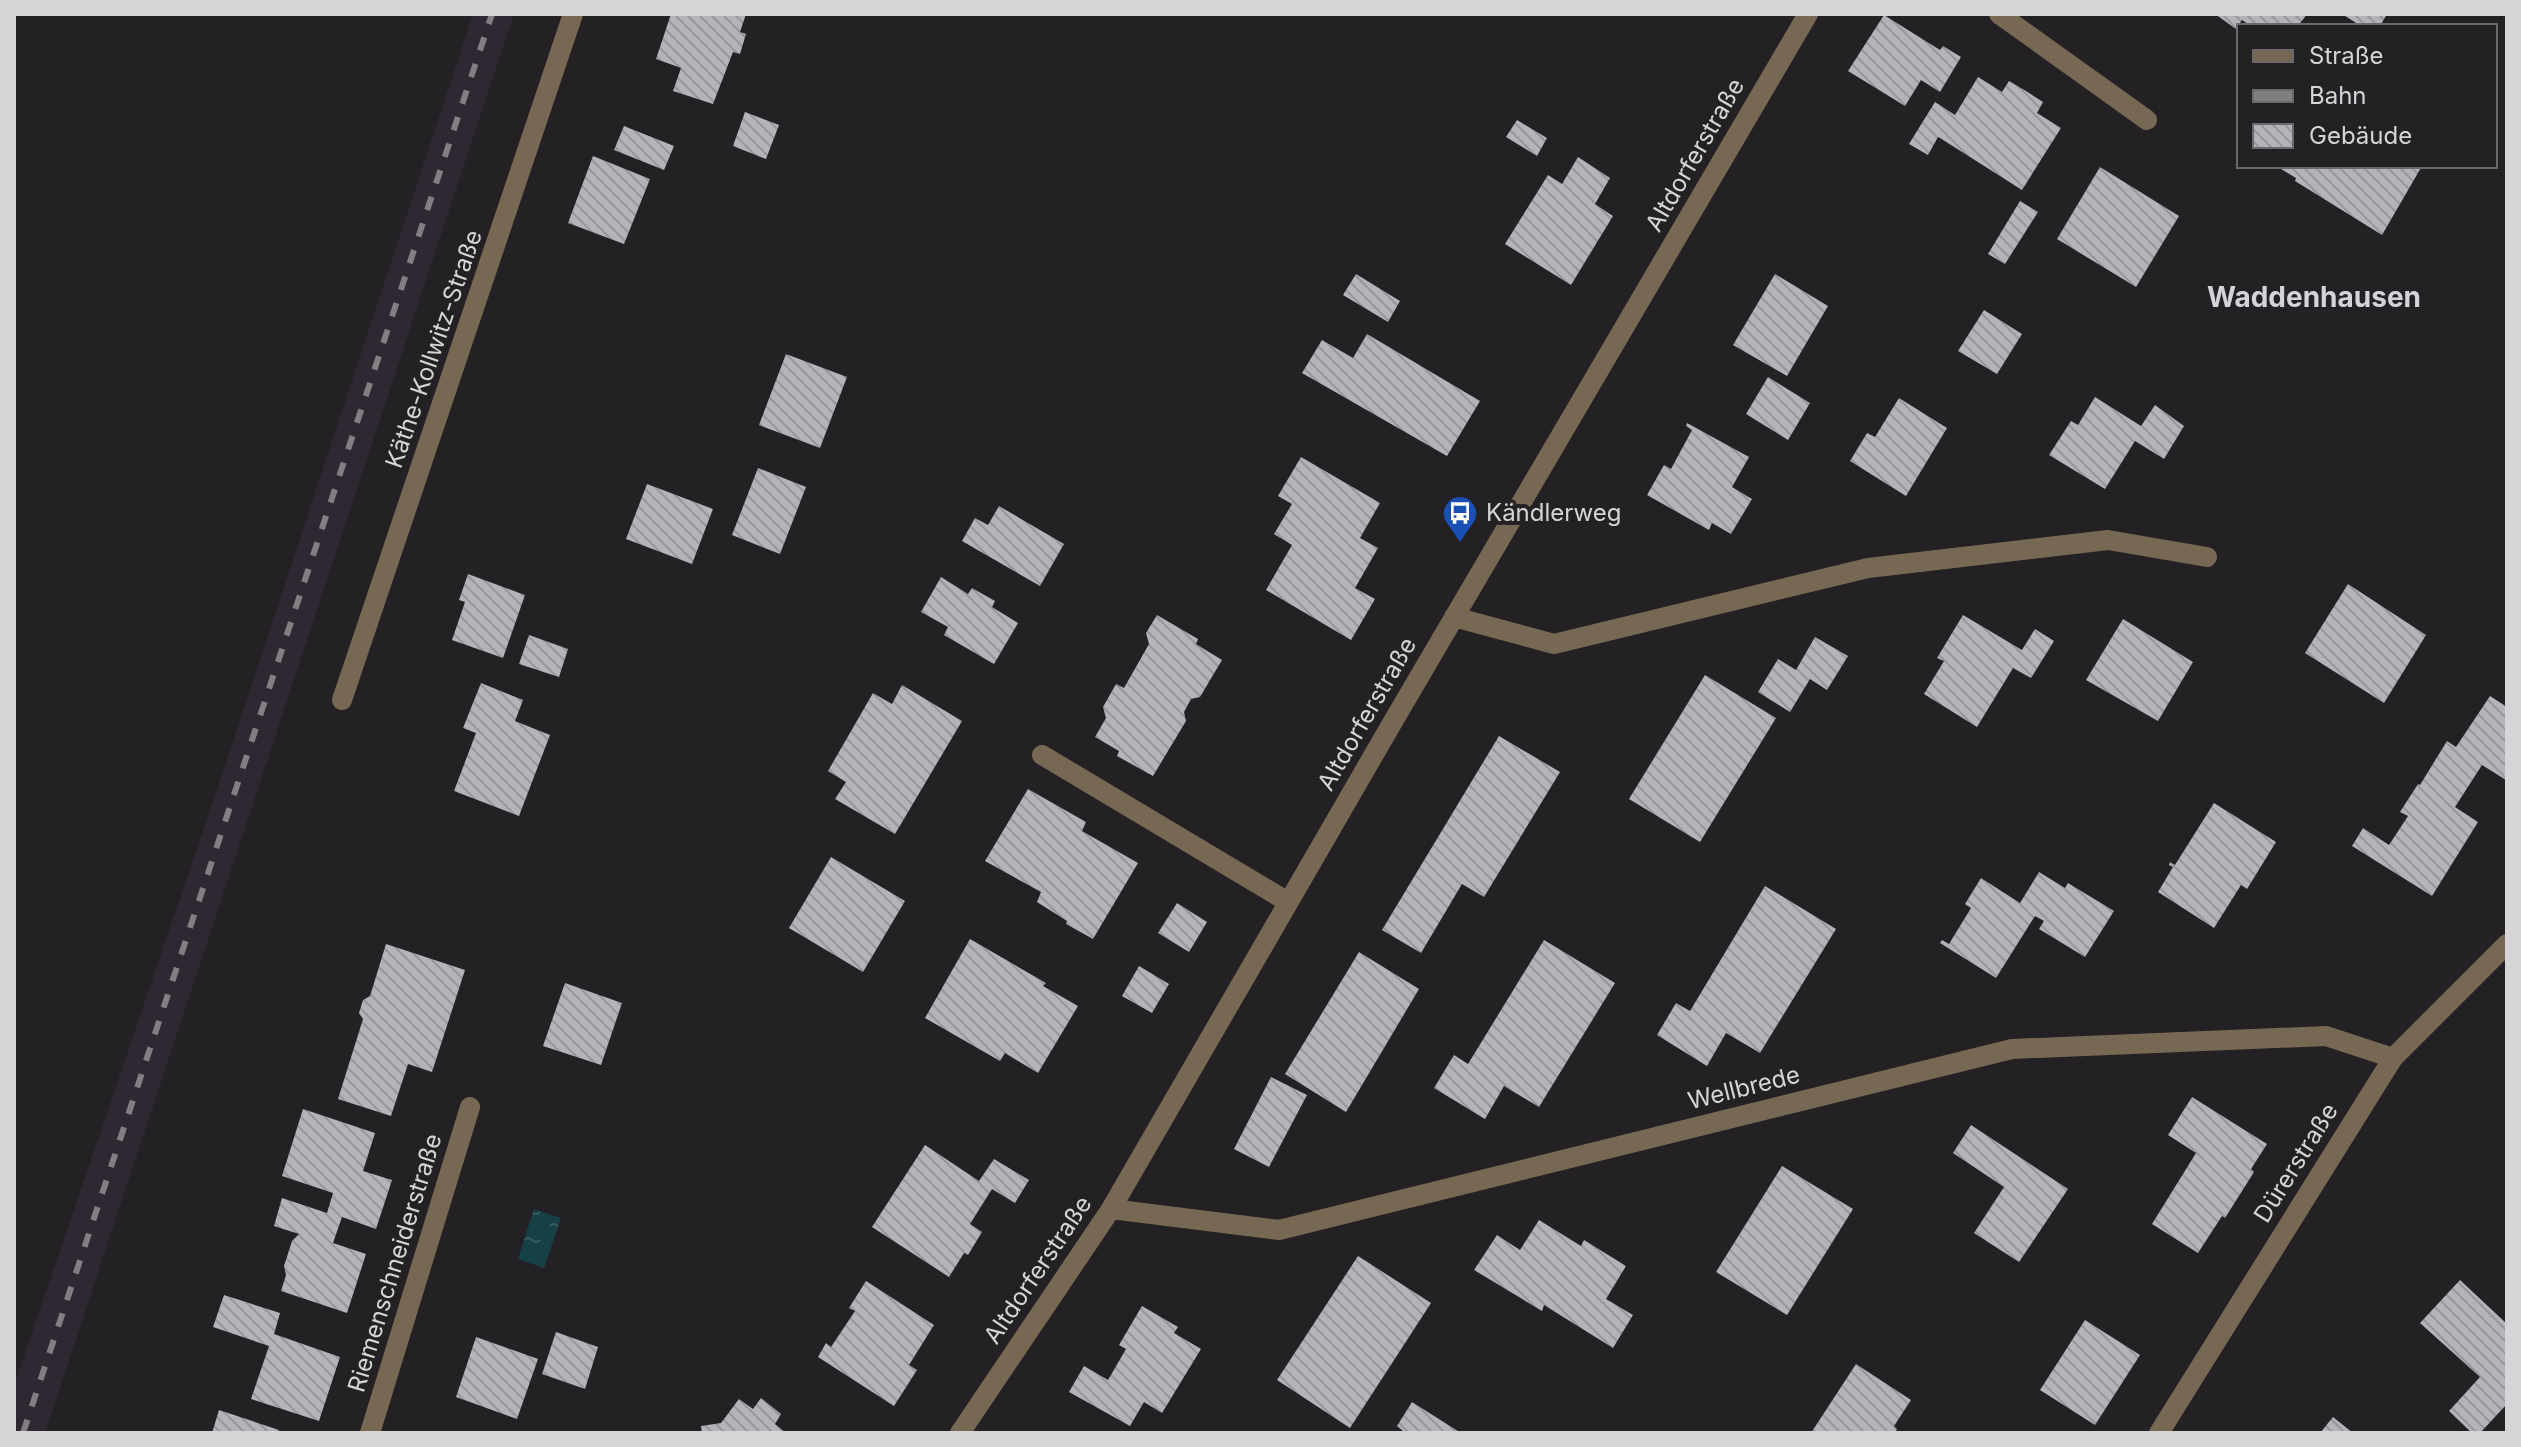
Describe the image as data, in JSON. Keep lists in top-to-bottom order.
{
  "streets": {
    "street": [
      "Altdorferstraße",
      "Käthe-Kollwitz-Straße",
      "Wellbrede",
      "Dürerstraße",
      "Riemenschneiderstraße"
    ]
  },
  "crossings": [
    ["Altdorferstraße", "Wellbrede"],
    ["Wellbrede", "Dürerstraße"]
  ],
  "districts": ["Waddenhausen"],
  "places": {
    "bus stop": ["Kändlerweg"]
  },
  "legend": ["Straße", "Bahn", "Gebäude"]
}
